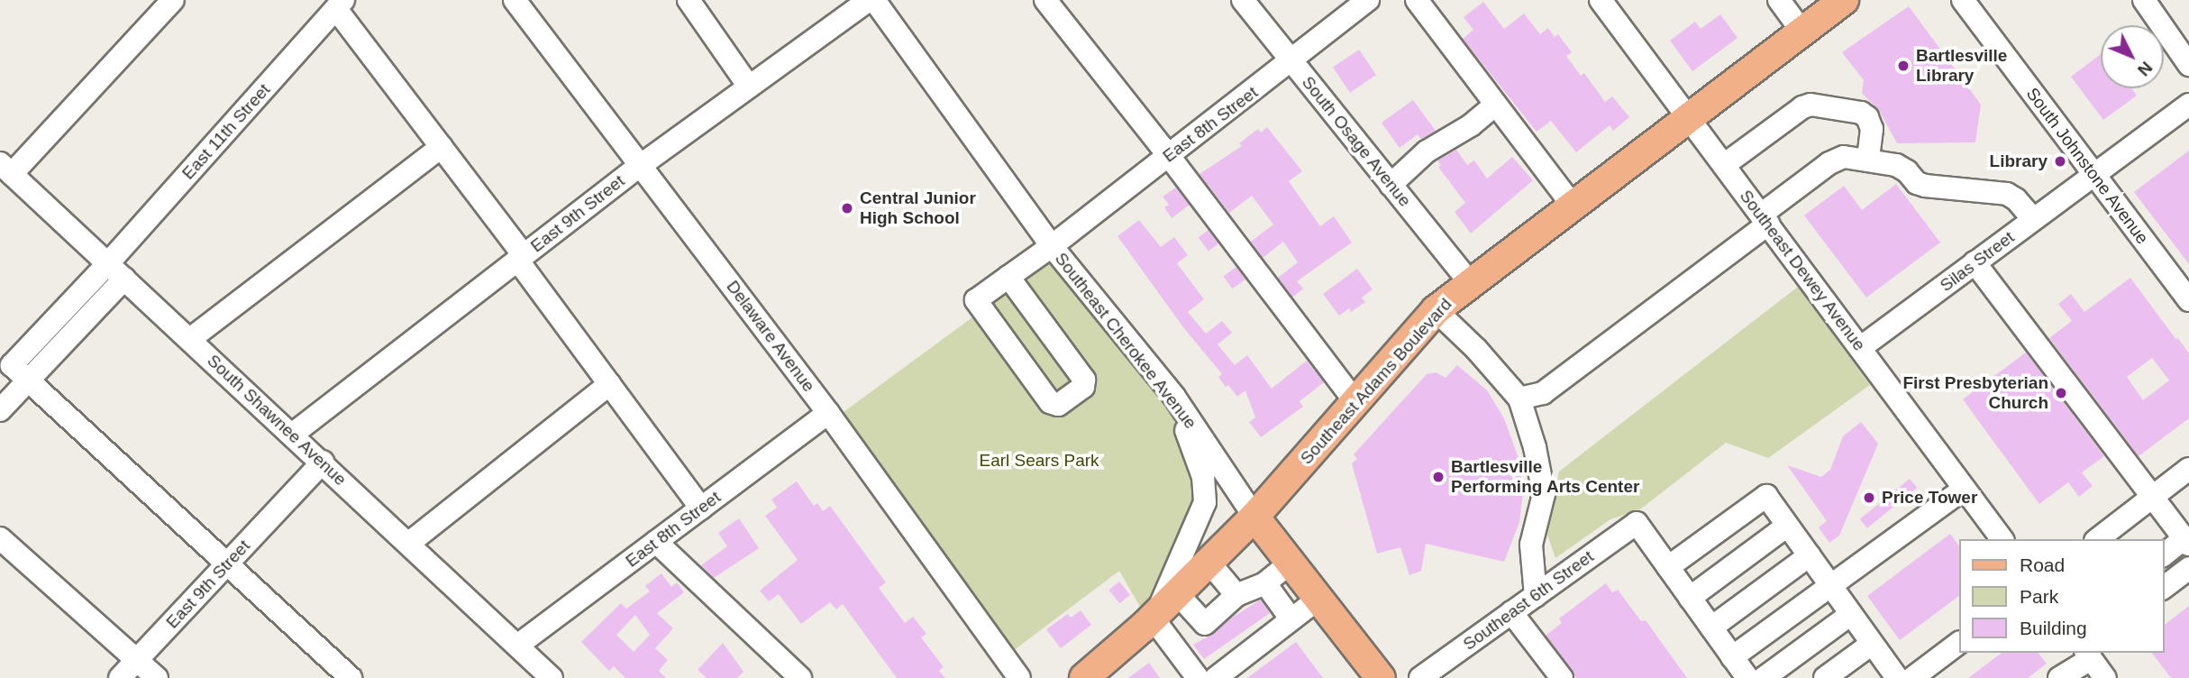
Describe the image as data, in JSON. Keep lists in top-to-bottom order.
{
  "streets": {
    "main road": ["Southeast Cherokee Avenue", "Southeast Adams Boulevard"],
    "street": [
      "East 8th Street",
      "East 11th Street",
      "South Osage Avenue",
      "South Johnstone Avenue",
      "East 9th Street",
      "Silas Street",
      "Southeast Dewey Avenue",
      "Delaware Avenue",
      "South Shawnee Avenue",
      "Southeast 6th Street"
    ]
  },
  "crossings": [
    ["East 8th Street", "South Osage Avenue"],
    ["East 8th Street", "Delaware Avenue"],
    ["East 8th Street", "Southeast Cherokee Avenue"],
    ["East 8th Street", "South Shawnee Avenue"],
    ["East 11th Street", "South Shawnee Avenue"],
    ["South Osage Avenue", "Southeast Adams Boulevard"],
    ["South Johnstone Avenue", "Silas Street"],
    ["East 9th Street", "Delaware Avenue"],
    ["East 9th Street", "South Shawnee Avenue"],
    ["Silas Street", "Southeast Dewey Avenue"],
    ["Southeast Dewey Avenue", "Southeast Adams Boulevard"],
    ["Southeast Cherokee Avenue", "Southeast Adams Boulevard"]
  ],
  "parks": ["Earl Sears Park"],
  "places": [
    "Bartlesville Library",
    "Library",
    "Central Junior High School",
    "First Presbyterian Church",
    "Bartlesville Performing Arts Center",
    "Price Tower"
  ],
  "legend": ["Road", "Park", "Building"],
  "north": "bottom right"
}
